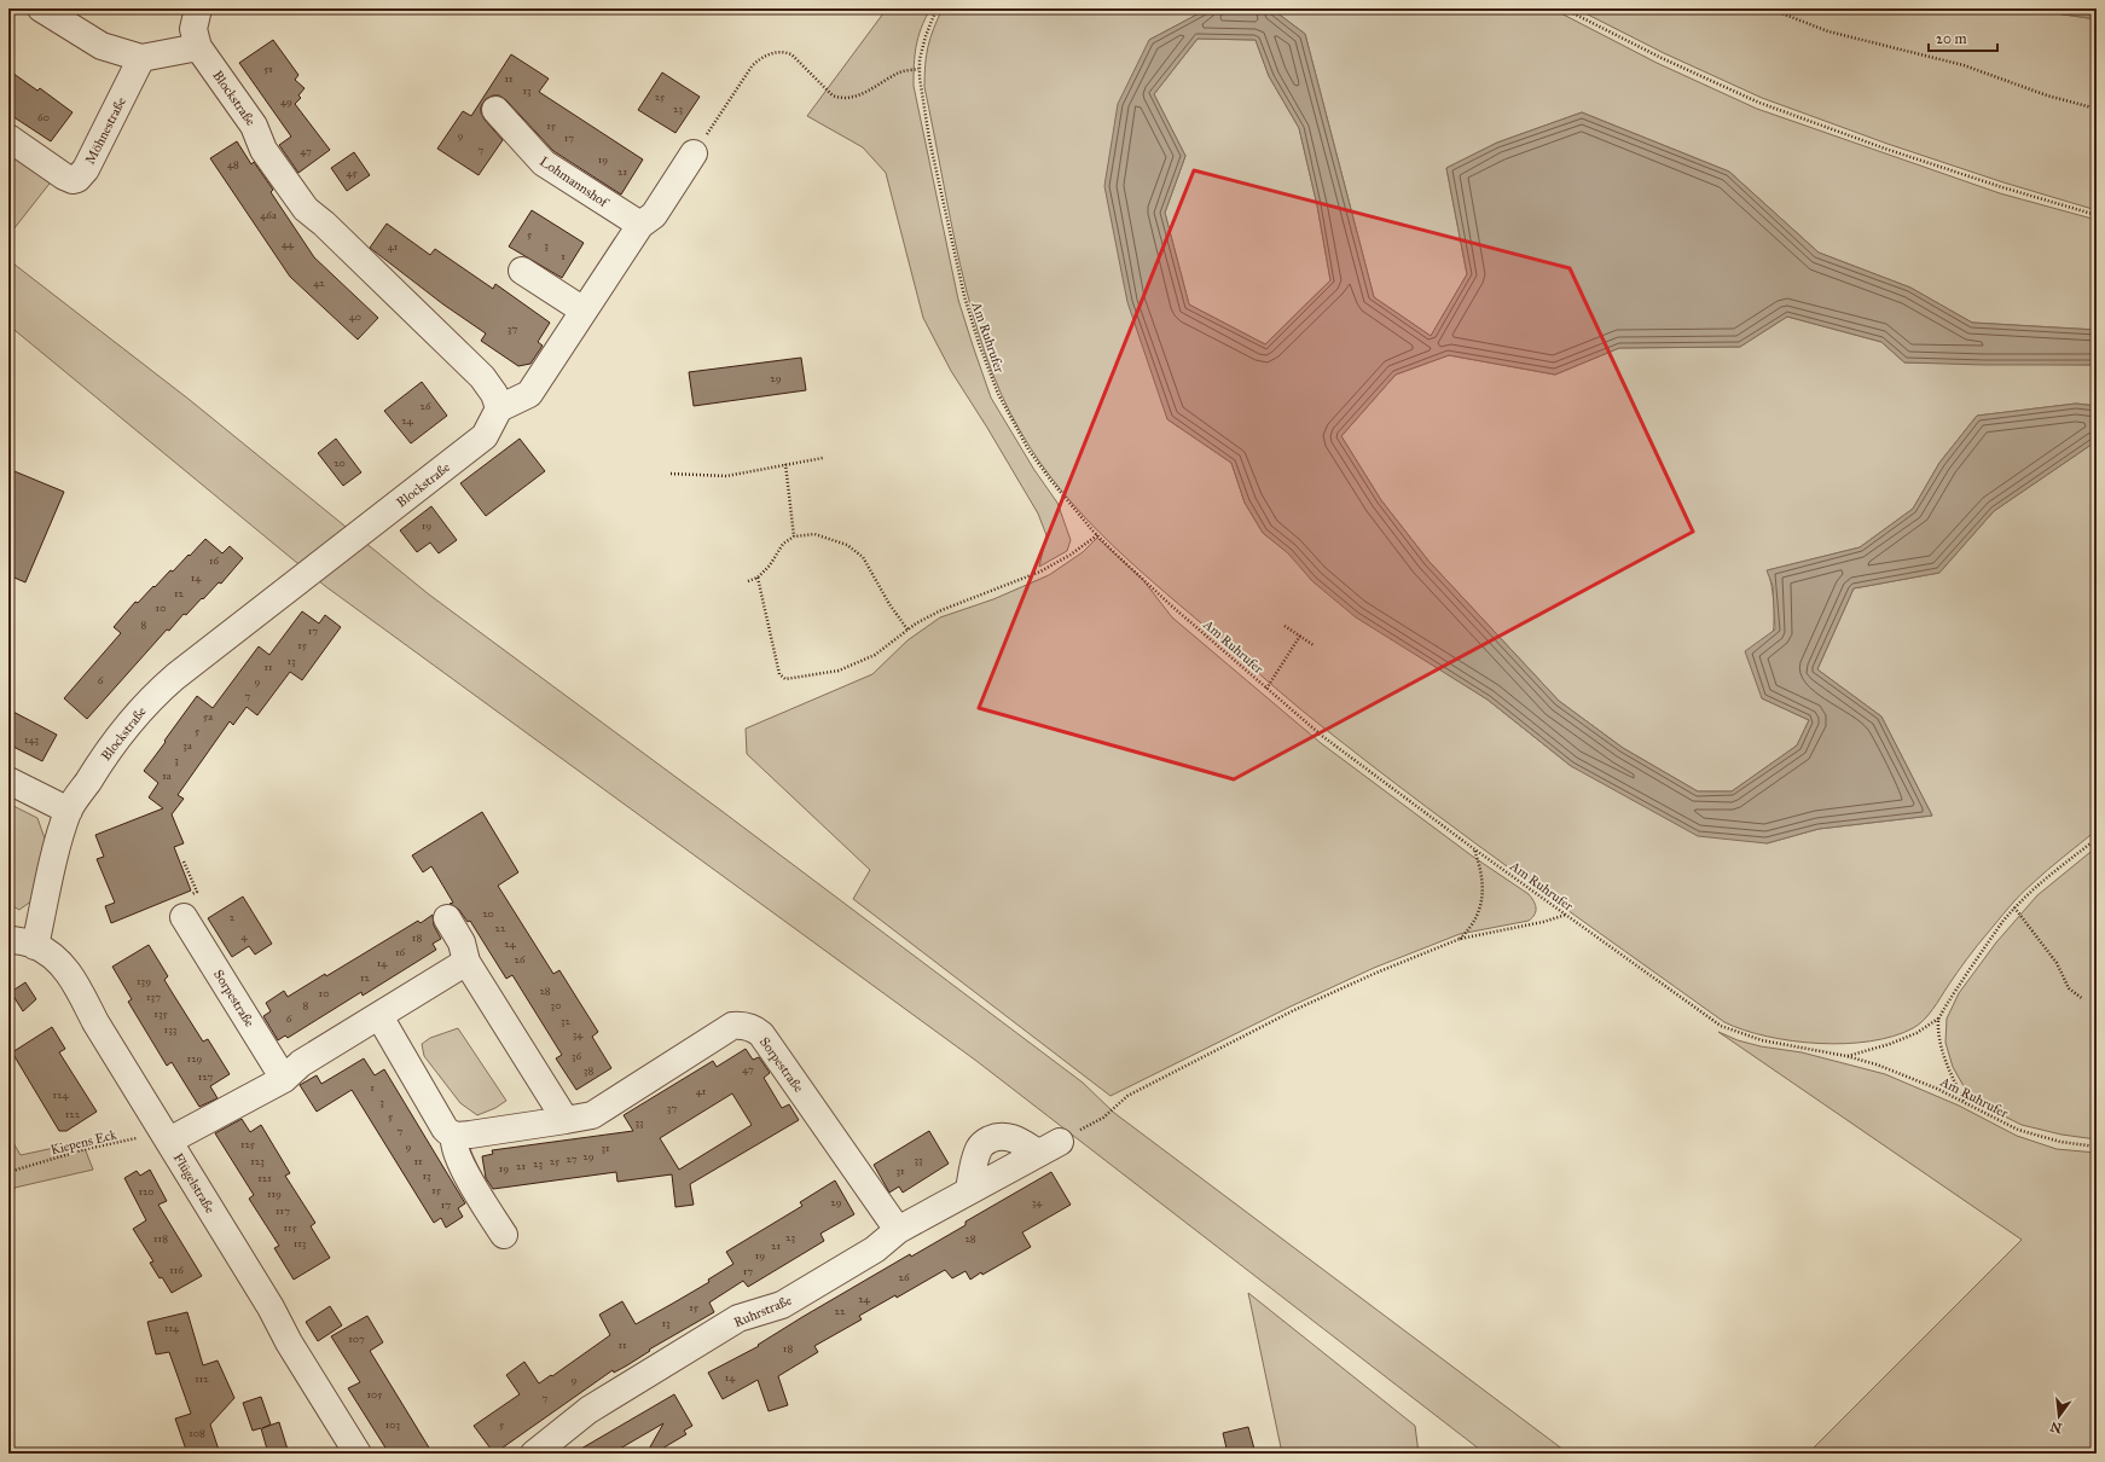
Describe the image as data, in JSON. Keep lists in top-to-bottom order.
{
  "streets": {
    "street": [
      "Blockstraße",
      "Möhnestraße",
      "Lohmannshof",
      "Sorpestraße",
      "Flügelstraße",
      "Ruhrstraße"
    ],
    "path": ["Am Ruhrufer", "Kiepens Eck"]
  },
  "crossings": [
    ["Blockstraße", "Flügelstraße"],
    ["Sorpestraße", "Ruhrstraße"],
    ["Kiepens Eck", "Flügelstraße"]
  ],
  "house_numbers": [
    "51",
    "11",
    "13",
    "25",
    "49",
    "23",
    "60",
    "15",
    "9",
    "17",
    "7",
    "47",
    "19",
    "48",
    "21",
    "45",
    "46a",
    "5",
    "44",
    "3",
    "41",
    "1",
    "42",
    "40",
    "37",
    "29",
    "26",
    "24",
    "20",
    "19",
    "16",
    "14",
    "12",
    "10",
    "8",
    "17",
    "15",
    "13",
    "11",
    "6",
    "9",
    "7",
    "5a",
    "5",
    "143",
    "3a",
    "3",
    "1a",
    "20",
    "2",
    "22",
    "4",
    "18",
    "24",
    "16",
    "26",
    "14",
    "12",
    "139",
    "28",
    "10",
    "137",
    "8",
    "30",
    "135",
    "6",
    "32",
    "133",
    "34",
    "36",
    "129",
    "47",
    "38",
    "127",
    "1",
    "41",
    "124",
    "3",
    "37",
    "122",
    "5",
    "33",
    "7",
    "125",
    "9",
    "31",
    "29",
    "27",
    "33",
    "123",
    "11",
    "25",
    "23",
    "21",
    "19",
    "31",
    "13",
    "121",
    "15",
    "120",
    "119",
    "29",
    "34",
    "17",
    "117",
    "115",
    "23",
    "118",
    "28",
    "113",
    "21",
    "19",
    "116",
    "17",
    "26",
    "24",
    "15",
    "22",
    "13",
    "114",
    "107",
    "11",
    "18",
    "14",
    "112",
    "9",
    "105",
    "7",
    "103",
    "5",
    "108"
  ],
  "scale_bar": "20 m",
  "north": "bottom"
}
